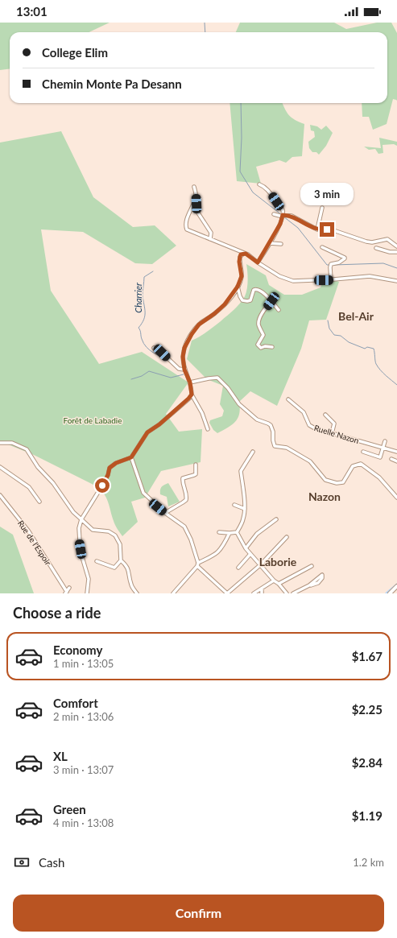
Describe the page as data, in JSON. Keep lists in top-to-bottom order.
{
  "streets": {
    "street": ["Ruelle Nazon", "Rue de l'Espoir"]
  },
  "districts": ["Bel-Air", "Nazon", "Laborie"],
  "water": ["Charrier"],
  "parks": ["Forêt de Labadie"],
  "page": {
    "status": "13:01",
    "banner": ["College Elim", "Chemin Monte Pa Desann"],
    "bubble": "3 min",
    "heading": "Choose a ride",
    "list": [
      {
        "name": "Economy",
        "note": "1 min · 13:05",
        "value": "$1.67"
      },
      {
        "name": "Comfort",
        "note": "2 min · 13:06",
        "value": "$2.25"
      },
      {
        "name": "XL",
        "note": "3 min · 13:07",
        "value": "$2.84"
      },
      {
        "name": "Green",
        "note": "4 min · 13:08",
        "value": "$1.19"
      }
    ],
    "pay": ["Cash", "1.2 km"],
    "buttons": "Confirm"
  }
}
